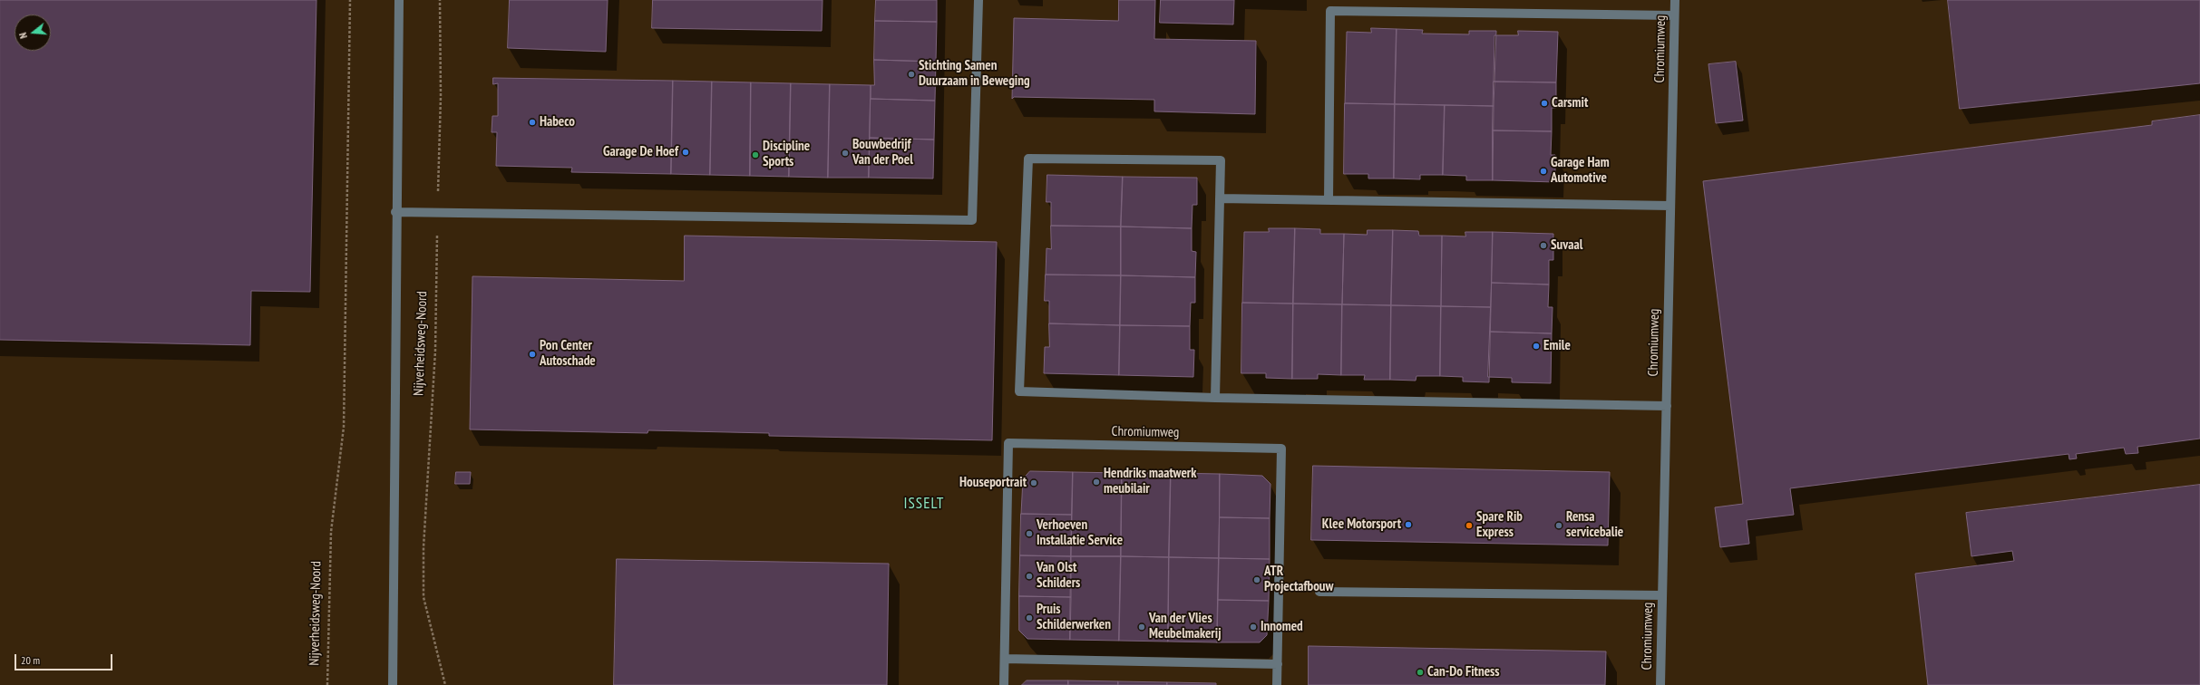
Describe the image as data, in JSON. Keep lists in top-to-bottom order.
{
  "streets": {
    "street": ["Chromiumweg", "Nijverheidsweg-Noord"]
  },
  "districts": ["ISSELT"],
  "places": [
    "Stichting Samen Duurzaam in Beweging",
    "Carsmit",
    "Habeco",
    "Garage De Hoef",
    "Bouwbedrijf Van der Poel",
    "Discipline Sports",
    "Garage Ham Automotive",
    "Suvaal",
    "Emile",
    "Pon Center Autoschade",
    "Hendriks maatwerk meubilair",
    "Houseportrait",
    "Klee Motorsport",
    "Spare Rib Express",
    "Rensa servicebalie",
    "Verhoeven Installatie Service",
    "Van Olst Schilders",
    "ATR Projectafbouw",
    "Pruis Schilderwerken",
    "Van der Vlies Meubelmakerij",
    "Innomed",
    "Can-Do Fitness"
  ],
  "scale_bar": "20 m",
  "north": "left"
}
